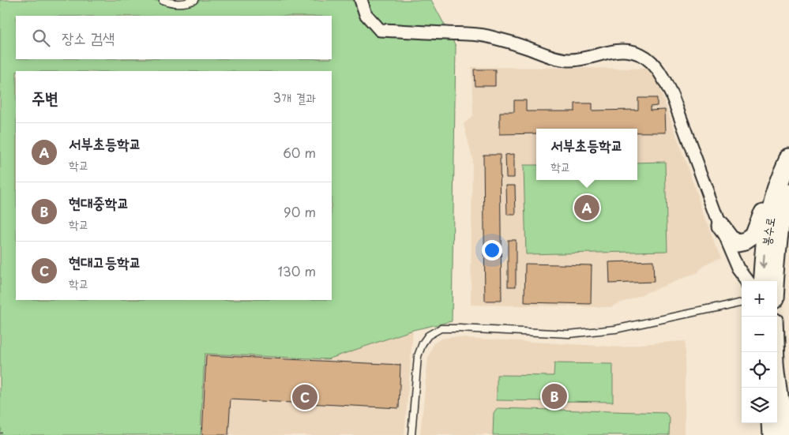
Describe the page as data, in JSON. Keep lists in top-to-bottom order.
{
  "streets": {
    "main road": ["봉수로"]
  },
  "page": {
    "search": "장소 검색",
    "heading": ["주변", "3개 결과"],
    "list": [
      {
        "mark": "A",
        "name": "서부초등학교",
        "note": "학교",
        "value": "60 m"
      },
      {
        "mark": "B",
        "name": "현대중학교",
        "note": "학교",
        "value": "90 m"
      },
      {
        "mark": "C",
        "name": "현대고등학교",
        "note": "학교",
        "value": "130 m"
      }
    ],
    "popup": ["서부초등학교", "학교"],
    "pins": ["A", "B", "C"],
    "map_buttons": ["+", "−"]
  }
}
